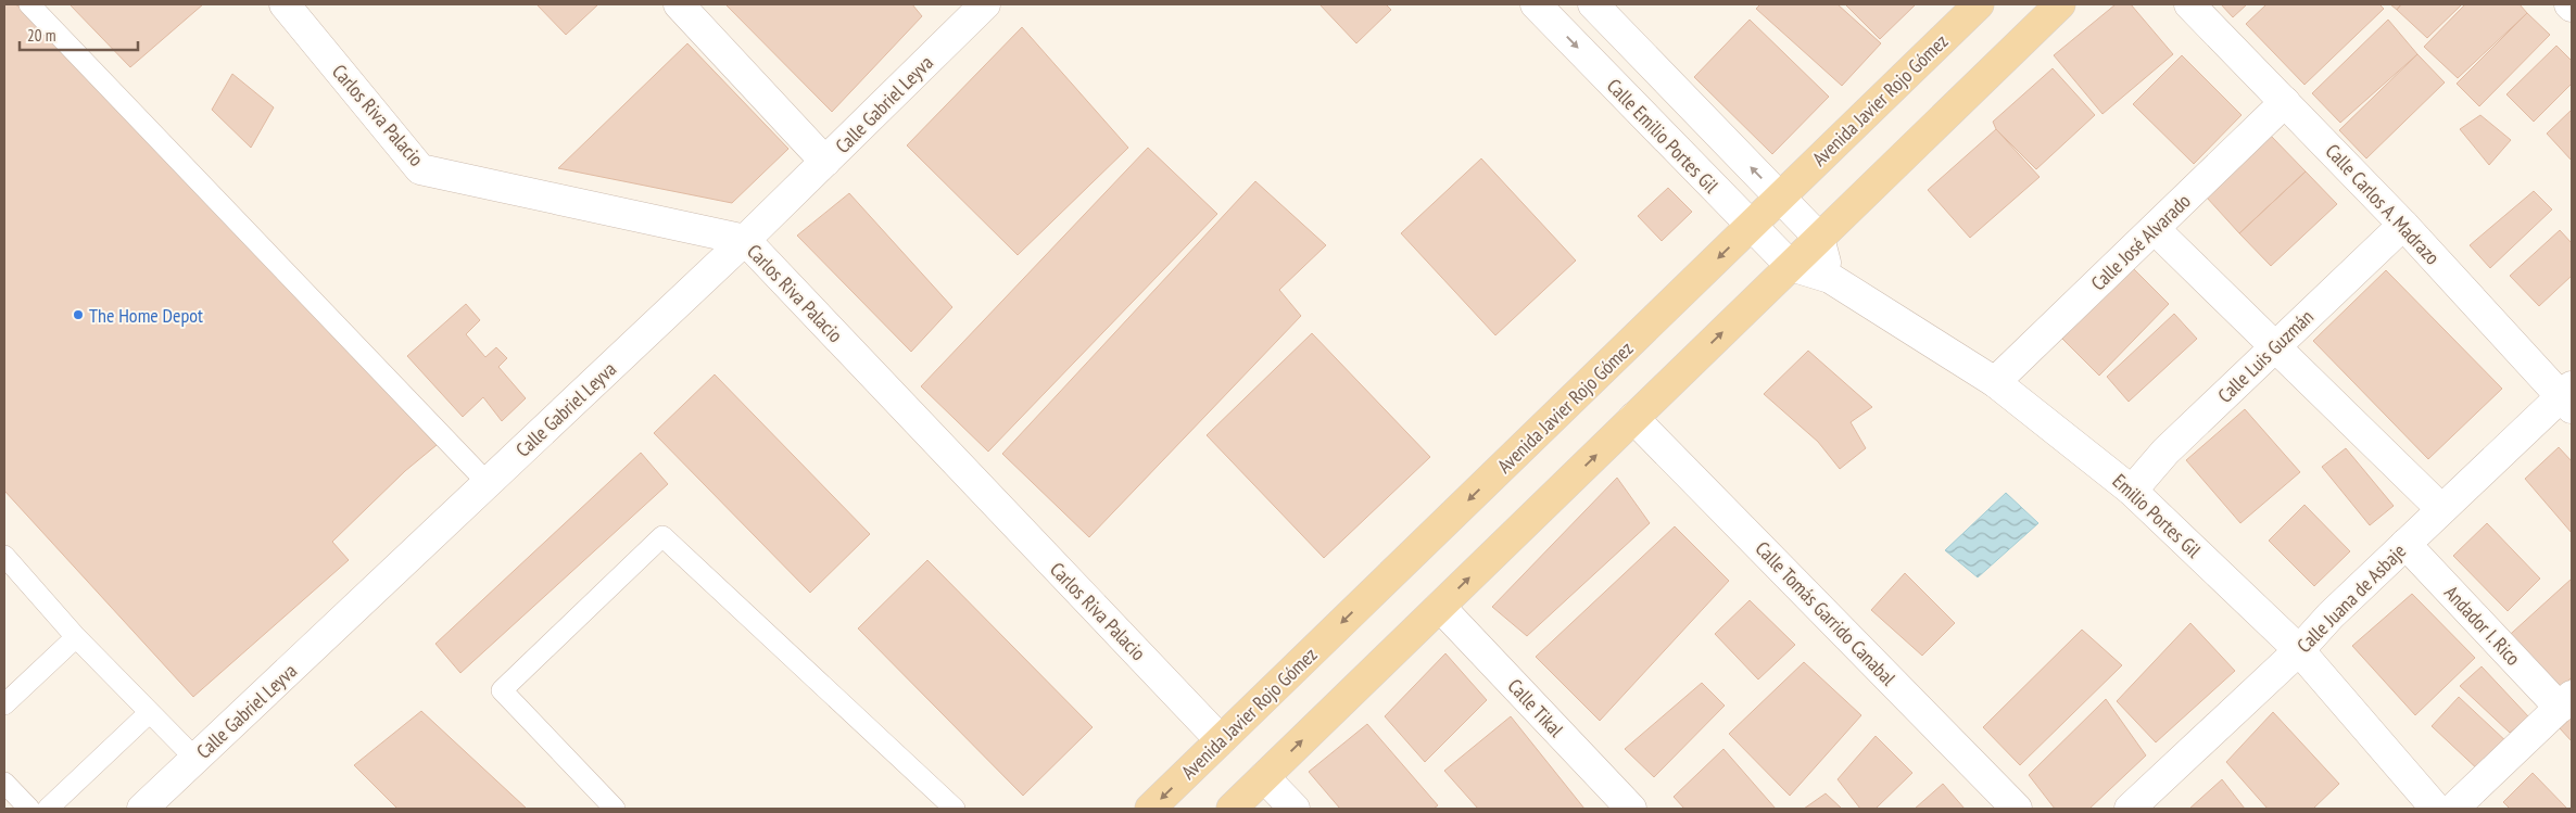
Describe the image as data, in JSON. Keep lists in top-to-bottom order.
{
  "streets": {
    "main road": ["Avenida Javier Rojo Gómez"],
    "street": [
      "Calle Gabriel Leyva",
      "Carlos Riva Palacio",
      "Calle Emilio Portes Gil",
      "Calle Carlos A. Madrazo",
      "Calle José Alvarado",
      "Calle Luis Guzmán",
      "Emilio Portes Gil",
      "Calle Juana de Asbaje",
      "Calle Tomás Garrido Canabal",
      "Andador I. Rico",
      "Calle Tikal"
    ]
  },
  "crossings": [
    ["Avenida Javier Rojo Gómez", "Carlos Riva Palacio"],
    ["Avenida Javier Rojo Gómez", "Calle Emilio Portes Gil"],
    ["Calle Gabriel Leyva", "Carlos Riva Palacio"],
    ["Calle Emilio Portes Gil", "Emilio Portes Gil"],
    ["Calle Carlos A. Madrazo", "Calle José Alvarado"],
    ["Calle Carlos A. Madrazo", "Calle Luis Guzmán"],
    ["Calle Carlos A. Madrazo", "Calle Juana de Asbaje"],
    ["Calle José Alvarado", "Emilio Portes Gil"],
    ["Calle Luis Guzmán", "Emilio Portes Gil"],
    ["Emilio Portes Gil", "Calle Juana de Asbaje"],
    ["Calle Juana de Asbaje", "Andador I. Rico"]
  ],
  "places": ["The Home Depot"],
  "scale_bar": "20 m"
}
